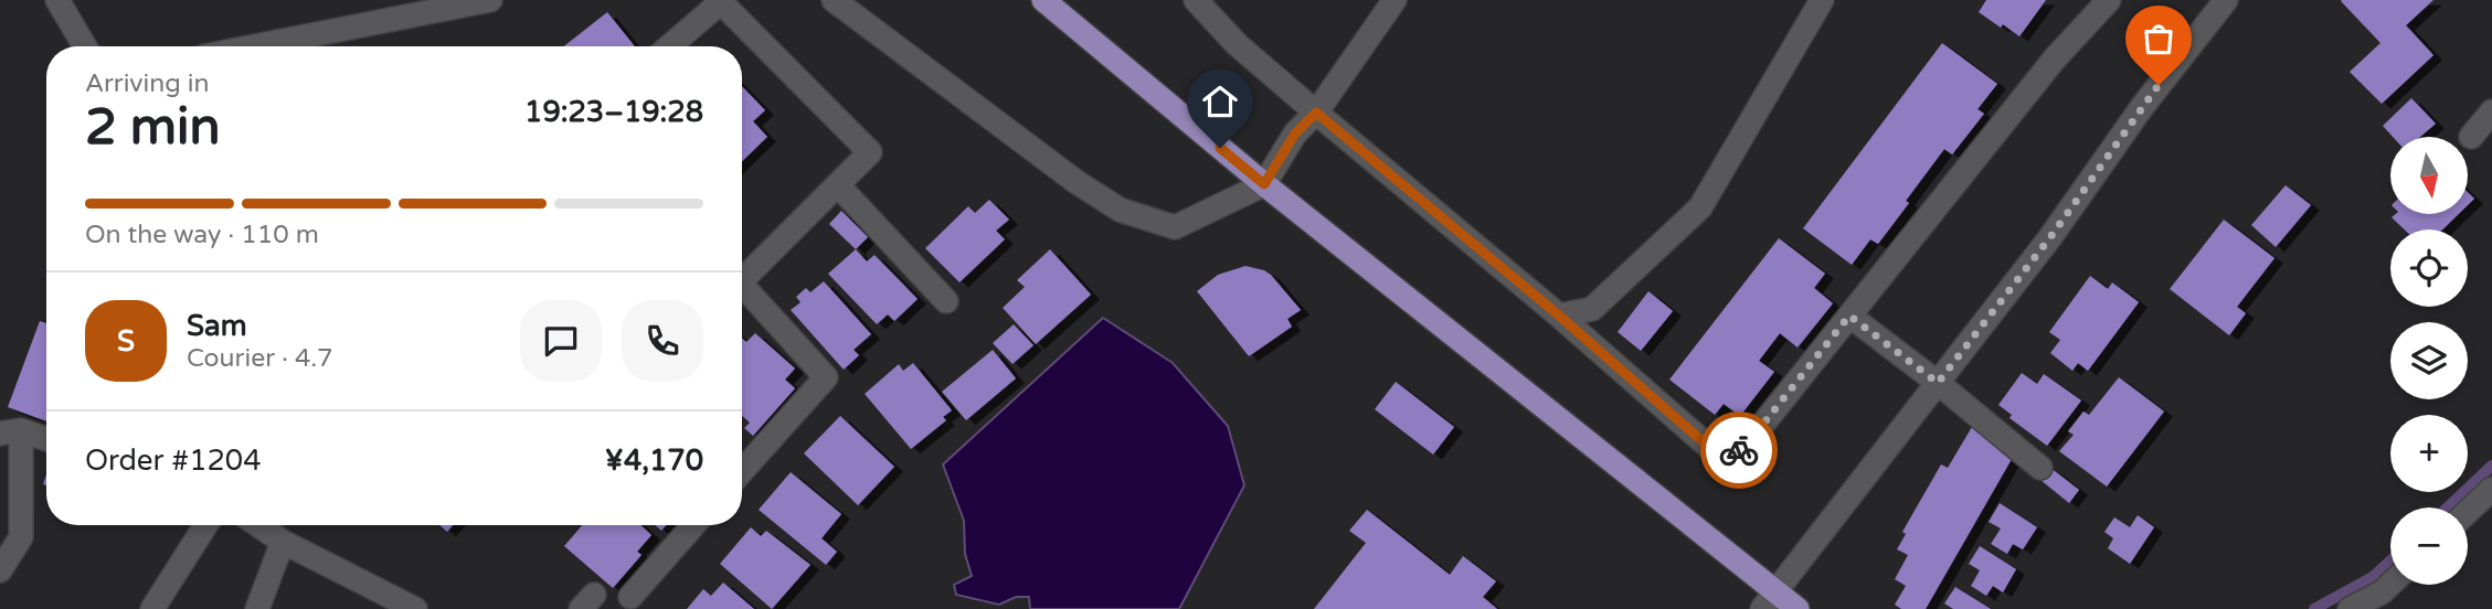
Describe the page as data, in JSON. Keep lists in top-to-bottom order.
{
  "north": "bottom",
  "page": {
    "heading": ["2 min", "Arriving in", "19:23–19:28"],
    "panel": [
      "Sam",
      "Courier · 4.7",
      "Order #1204",
      "¥4,170"
    ],
    "map_buttons": ["+", "−"],
    "bar": "On the way · 110 m",
    "round": "S"
  }
}
